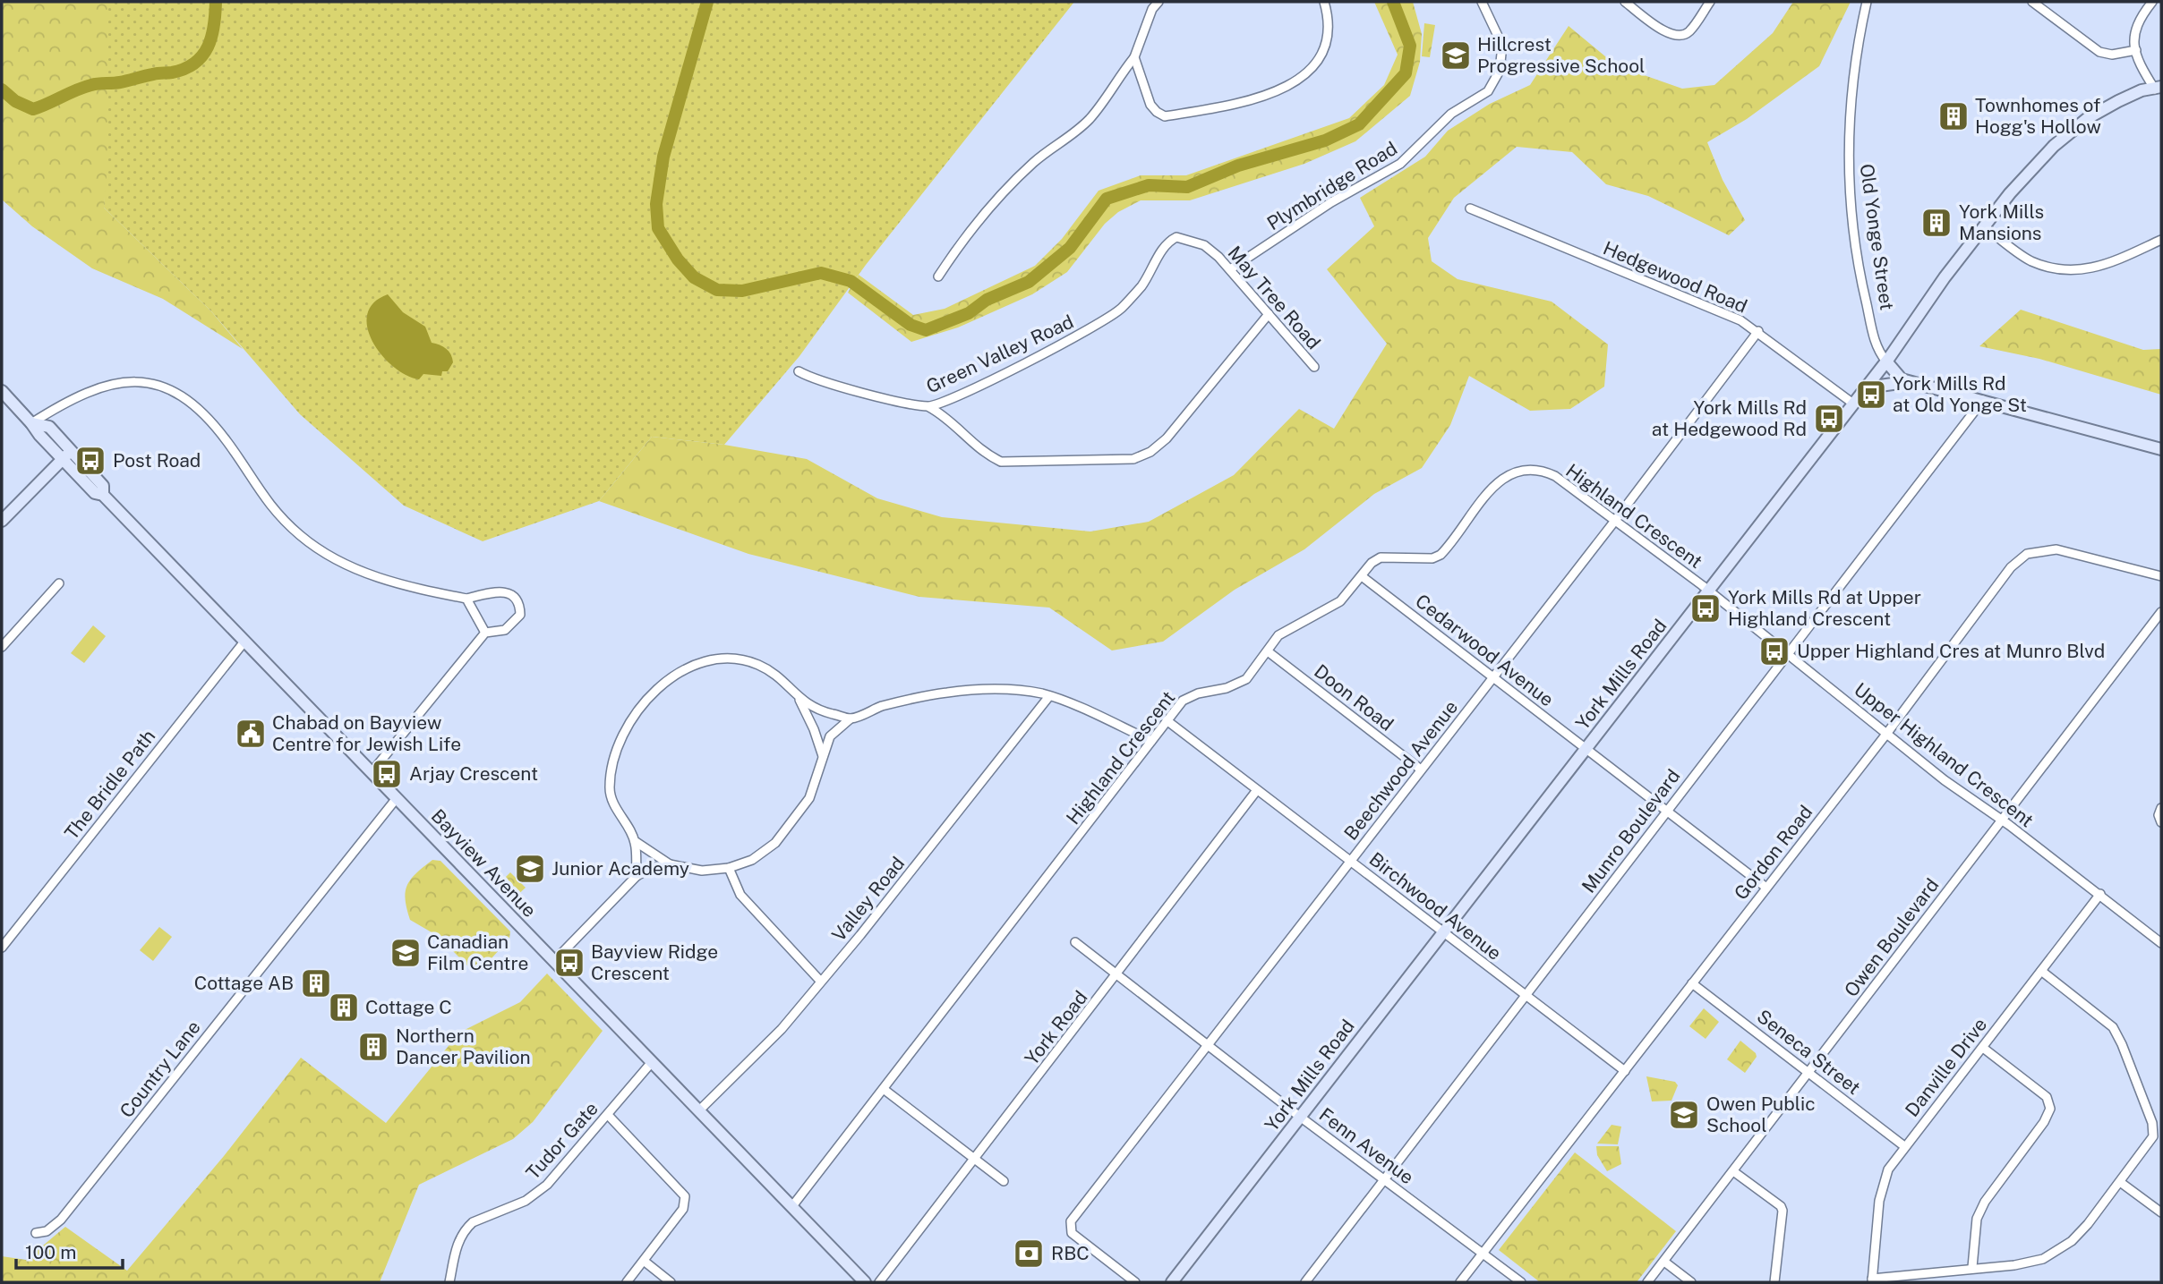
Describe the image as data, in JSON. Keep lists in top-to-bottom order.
{
  "streets": {
    "main road": ["York Mills Road", "Bayview Avenue"],
    "street": [
      "Plymbridge Road",
      "Old Yonge Street",
      "Hedgewood Road",
      "May Tree Road",
      "Green Valley Road",
      "Highland Crescent",
      "Cedarwood Avenue",
      "Doon Road",
      "Upper Highland Crescent",
      "Beechwood Avenue",
      "The Bridle Path",
      "Munro Boulevard",
      "Gordon Road",
      "Valley Road",
      "Birchwood Avenue",
      "Owen Boulevard",
      "York Road",
      "Seneca Street",
      "Danville Drive",
      "Country Lane",
      "Tudor Gate",
      "Fenn Avenue"
    ]
  },
  "crossings": [
    ["Plymbridge Road", "May Tree Road"],
    ["Old Yonge Street", "York Mills Road"],
    ["Hedgewood Road", "York Mills Road"],
    ["Hedgewood Road", "Beechwood Avenue"],
    ["May Tree Road", "Green Valley Road"],
    ["Highland Crescent", "Cedarwood Avenue"],
    ["Highland Crescent", "York Mills Road"],
    ["Highland Crescent", "Doon Road"],
    ["Highland Crescent", "Upper Highland Crescent"],
    ["Highland Crescent", "Beechwood Avenue"],
    ["Highland Crescent", "Bayview Avenue"],
    ["Highland Crescent", "Birchwood Avenue"],
    ["Cedarwood Avenue", "York Mills Road"],
    ["Cedarwood Avenue", "Beechwood Avenue"],
    ["Cedarwood Avenue", "Munro Boulevard"],
    ["Cedarwood Avenue", "Gordon Road"],
    ["York Mills Road", "Upper Highland Crescent"],
    ["York Mills Road", "Birchwood Avenue"],
    ["York Mills Road", "Fenn Avenue"],
    ["Doon Road", "Beechwood Avenue"],
    ["Upper Highland Crescent", "Munro Boulevard"],
    ["Upper Highland Crescent", "Gordon Road"],
    ["Upper Highland Crescent", "Owen Boulevard"],
    ["Upper Highland Crescent", "Danville Drive"],
    ["Beechwood Avenue", "Birchwood Avenue"],
    ["Beechwood Avenue", "Fenn Avenue"],
    ["The Bridle Path", "Bayview Avenue"],
    ["Munro Boulevard", "Birchwood Avenue"],
    ["Munro Boulevard", "Fenn Avenue"],
    ["Gordon Road", "Birchwood Avenue"],
    ["Gordon Road", "Seneca Street"],
    ["Gordon Road", "Fenn Avenue"],
    ["Bayview Avenue", "Valley Road"],
    ["Bayview Avenue", "Country Lane"],
    ["Bayview Avenue", "Tudor Gate"],
    ["Birchwood Avenue", "York Road"],
    ["Owen Boulevard", "Seneca Street"],
    ["York Road", "Fenn Avenue"],
    ["Seneca Street", "Danville Drive"]
  ],
  "places": {
    "school or university": [
      "Hillcrest Progressive School",
      "Junior Academy",
      "Canadian Film Centre",
      "Owen Public School"
    ],
    "building": [
      "Townhomes of Hogg's Hollow",
      "York Mills Mansions",
      "Cottage AB",
      "Cottage C",
      "Northern Dancer Pavilion"
    ],
    "bus stop": [
      "York Mills Rd at Old Yonge St",
      "York Mills Rd at Hedgewood Rd",
      "Post Road",
      "York Mills Rd at Upper Highland Crescent",
      "Upper Highland Cres at Munro Blvd",
      "Arjay Crescent",
      "Bayview Ridge Crescent"
    ],
    "public building": ["Chabad on Bayview Centre for Jewish Life"],
    "bank": ["RBC"]
  },
  "scale_bar": "100 m"
}
